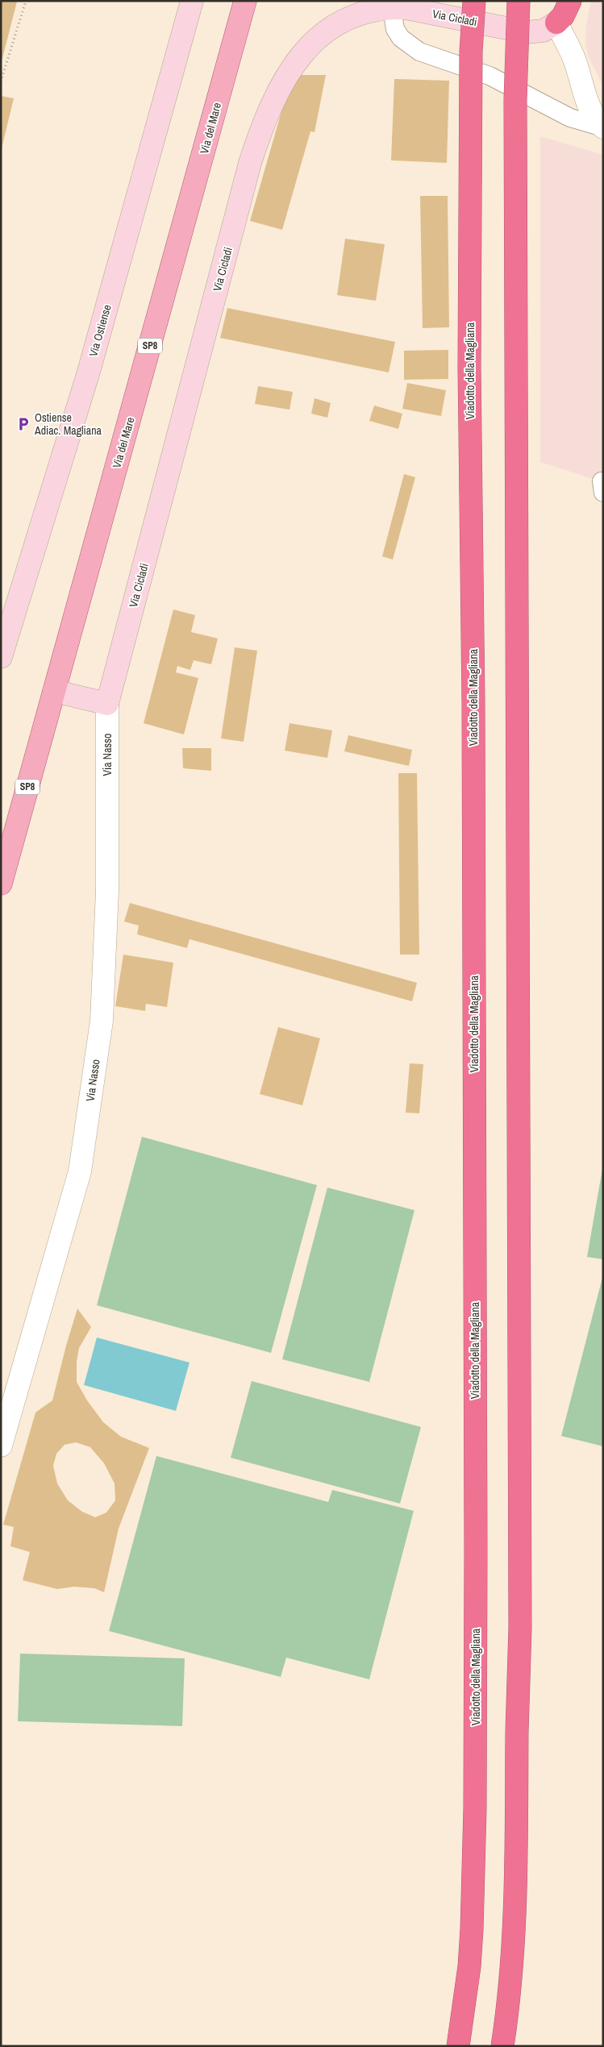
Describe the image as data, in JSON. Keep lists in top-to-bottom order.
{
  "streets": {
    "highway": ["Viadotto della Magliana"],
    "main road": ["Via del Mare", "SP8"],
    "street": ["Via Cicladi", "Via Ostiense", "Via Nasso"]
  },
  "crossings": [
    ["Via Cicladi", "Via Nasso"]
  ],
  "places": {
    "parking": ["Ostiense Adiac. Magliana"]
  }
}
